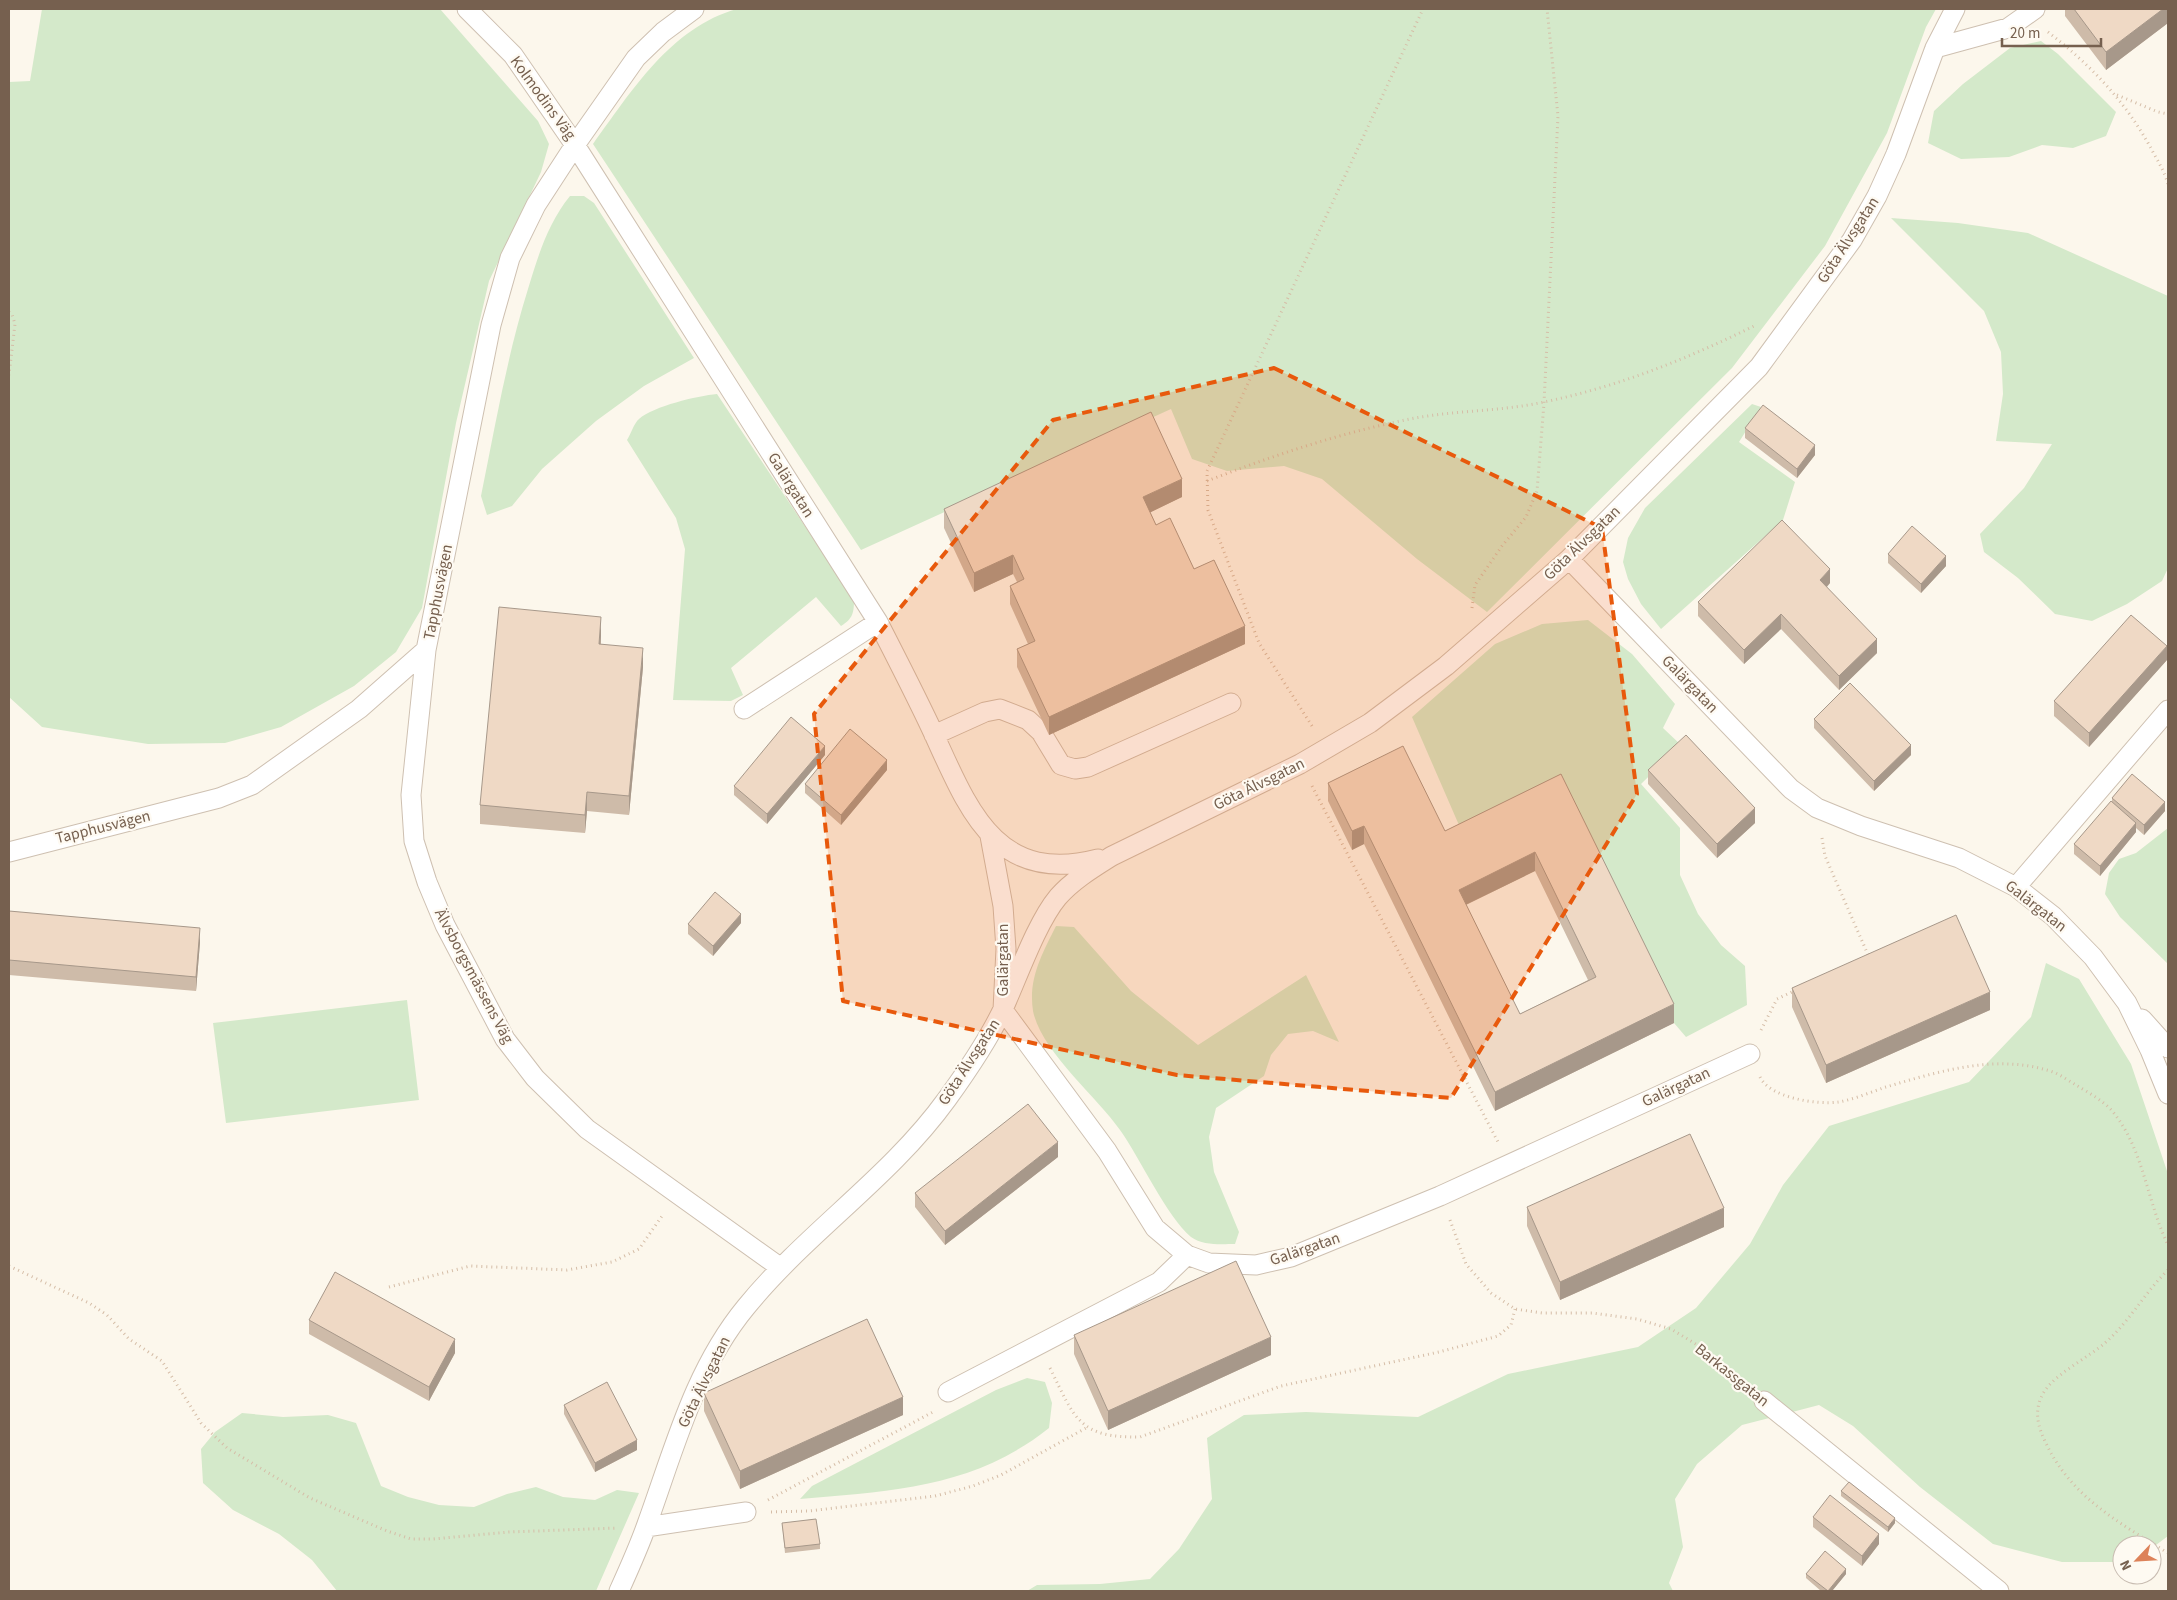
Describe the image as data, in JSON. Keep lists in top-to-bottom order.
{
  "streets": {
    "lane": [
      "Kolmodins Väg",
      "Göta Älvsgatan",
      "Galärgatan",
      "Tapphusvägen",
      "Älvsborgsmässens Väg",
      "Barkassgatan"
    ]
  },
  "crossings": [
    ["Kolmodins Väg", "Galärgatan"],
    ["Kolmodins Väg", "Tapphusvägen"],
    ["Göta Älvsgatan", "Galärgatan"],
    ["Göta Älvsgatan", "Älvsborgsmässens Väg"],
    ["Galärgatan", "Tapphusvägen"],
    ["Galärgatan", "Barkassgatan"],
    ["Tapphusvägen", "Älvsborgsmässens Väg"]
  ],
  "scale_bar": "20 m",
  "north": "bottom left"
}
